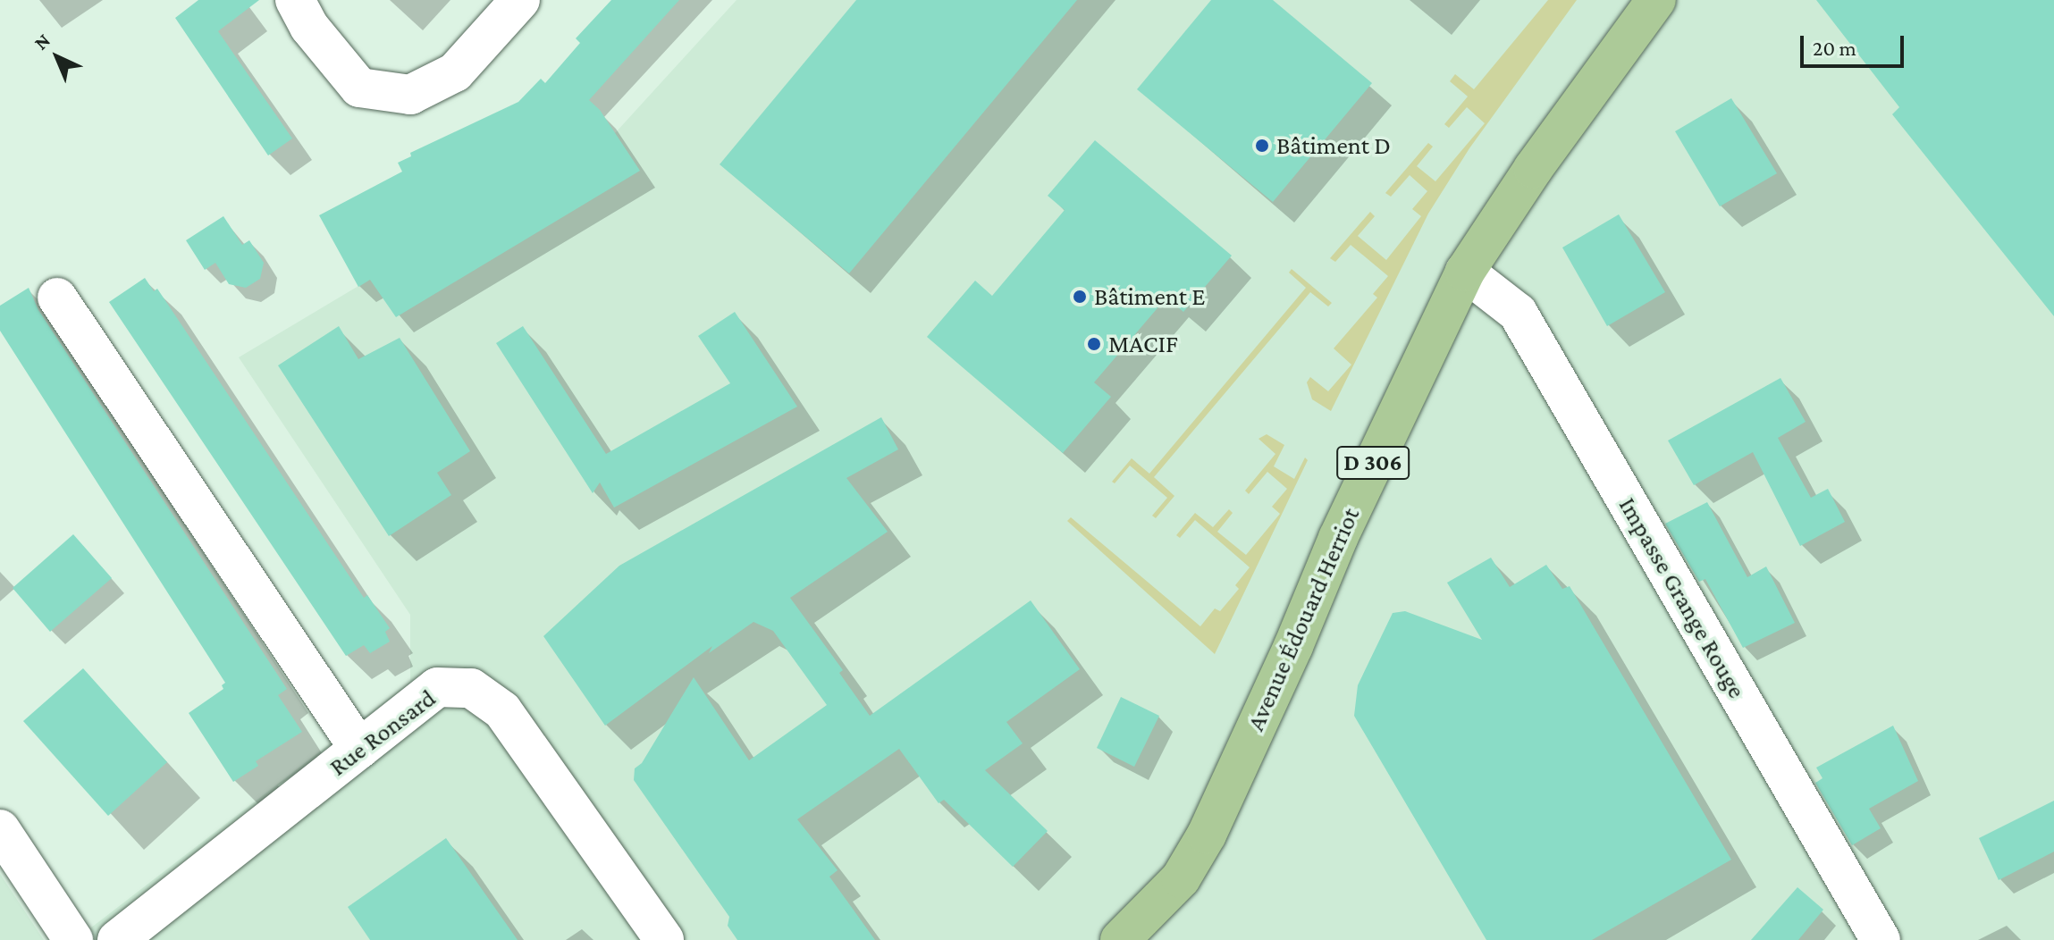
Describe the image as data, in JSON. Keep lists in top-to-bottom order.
{
  "streets": {
    "main road": ["D 306", "Avenue Édouard Herriot"],
    "street": ["Impasse Grange Rouge", "Rue Ronsard"]
  },
  "crossings": [
    ["Impasse Grange Rouge", "Avenue Édouard Herriot"]
  ],
  "places": ["Bâtiment D", "Bâtiment E", "MACIF"],
  "scale_bar": "20 m",
  "north": "top left"
}
